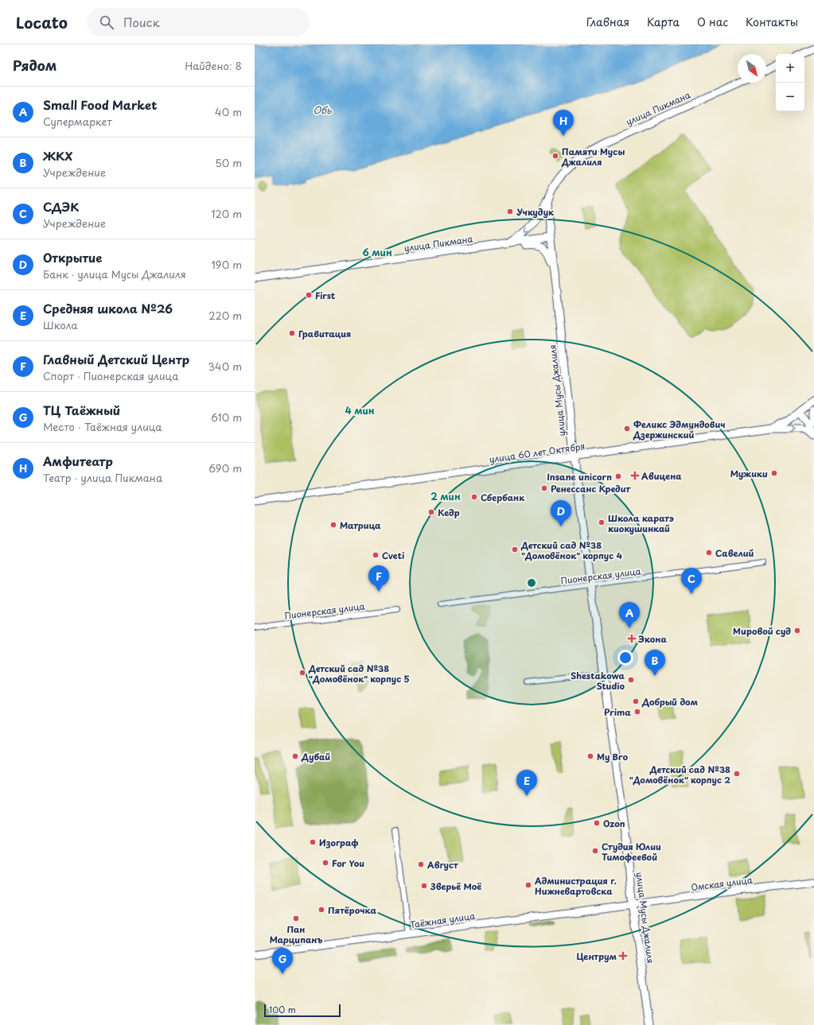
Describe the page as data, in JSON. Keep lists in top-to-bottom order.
{
  "streets": {
    "street": [
      "улица Пикмана",
      "улица Мусы Джалиля",
      "улица 60 лет Октября",
      "Пионерская улица",
      "Омская улица",
      "Таёжная улица"
    ]
  },
  "crossings": [
    ["улица Пикмана", "улица Мусы Джалиля"],
    ["улица Мусы Джалиля", "улица 60 лет Октября"],
    ["улица Мусы Джалиля", "Пионерская улица"],
    ["улица Мусы Джалиля", "Омская улица"],
    ["улица Мусы Джалиля", "Таёжная улица"],
    ["Омская улица", "Таёжная улица"]
  ],
  "water": ["Обь"],
  "places": {
    "other": [
      "Памяти Мусы Джалиля",
      "Учкудук",
      "First",
      "Гравитация",
      "Феликс Эдмундович Дзержинский",
      "Мужики",
      "Insane unicorn",
      "Ренессанс Кредит",
      "Сбербанк",
      "Кедр",
      "Школа каратэ киокушинкай",
      "Матрица",
      "Детский сад №38 \"Домовёнок\" корпус 4",
      "Савелий",
      "Cveti",
      "Мировой суд",
      "Детский сад №38 \"Домовёнок\" корпус 5",
      "Shestakowa Studio",
      "Добрый дом",
      "Prima",
      "Дубай",
      "My Bro",
      "Детский сад №38 \"Домовёнок\" корпус 2",
      "Ozon",
      "Изограф",
      "Студия Юлии Тимофеевой",
      "For You",
      "Август",
      "Администрация г. Нижневартовска",
      "Зверьё Моё",
      "Пятёрочка",
      "Пан Марципанъ"
    ],
    "health": ["Авицена", "Экона", "Центрум"]
  },
  "scale_bar": "100 m",
  "north": "bottom right",
  "page": {
    "header": "Locato",
    "search": "Поиск",
    "nav": [
      "Главная",
      "Карта",
      "О нас",
      "Контакты"
    ],
    "heading": ["Рядом", "Найдено: 8"],
    "map_buttons": ["+", "−"],
    "list": [
      {
        "mark": "A",
        "name": "Small Food Market",
        "note": "Супермаркет",
        "value": "40 m"
      },
      {
        "mark": "B",
        "name": "ЖКХ",
        "note": "Учреждение",
        "value": "50 m"
      },
      {
        "mark": "C",
        "name": "СДЭК",
        "note": "Учреждение",
        "value": "120 m"
      },
      {
        "mark": "D",
        "name": "Открытие",
        "note": "Банк · улица Мусы Джалиля",
        "value": "190 m"
      },
      {
        "mark": "E",
        "name": "Средняя школа №26",
        "note": "Школа",
        "value": "220 m"
      },
      {
        "mark": "F",
        "name": "Главный Детский Центр",
        "note": "Спорт · Пионерская улица",
        "value": "340 m"
      },
      {
        "mark": "G",
        "name": "ТЦ Таёжный",
        "note": "Место · Таёжная улица",
        "value": "610 m"
      },
      {
        "mark": "H",
        "name": "Амфитеатр",
        "note": "Театр · улица Пикмана",
        "value": "690 m"
      }
    ],
    "pins": [
      "H",
      "D",
      "F",
      "C",
      "A",
      "B",
      "E",
      "G"
    ],
    "scale": "100 m"
  },
  "rings": ["6 мин", "4 мин", "2 мин"]
}
